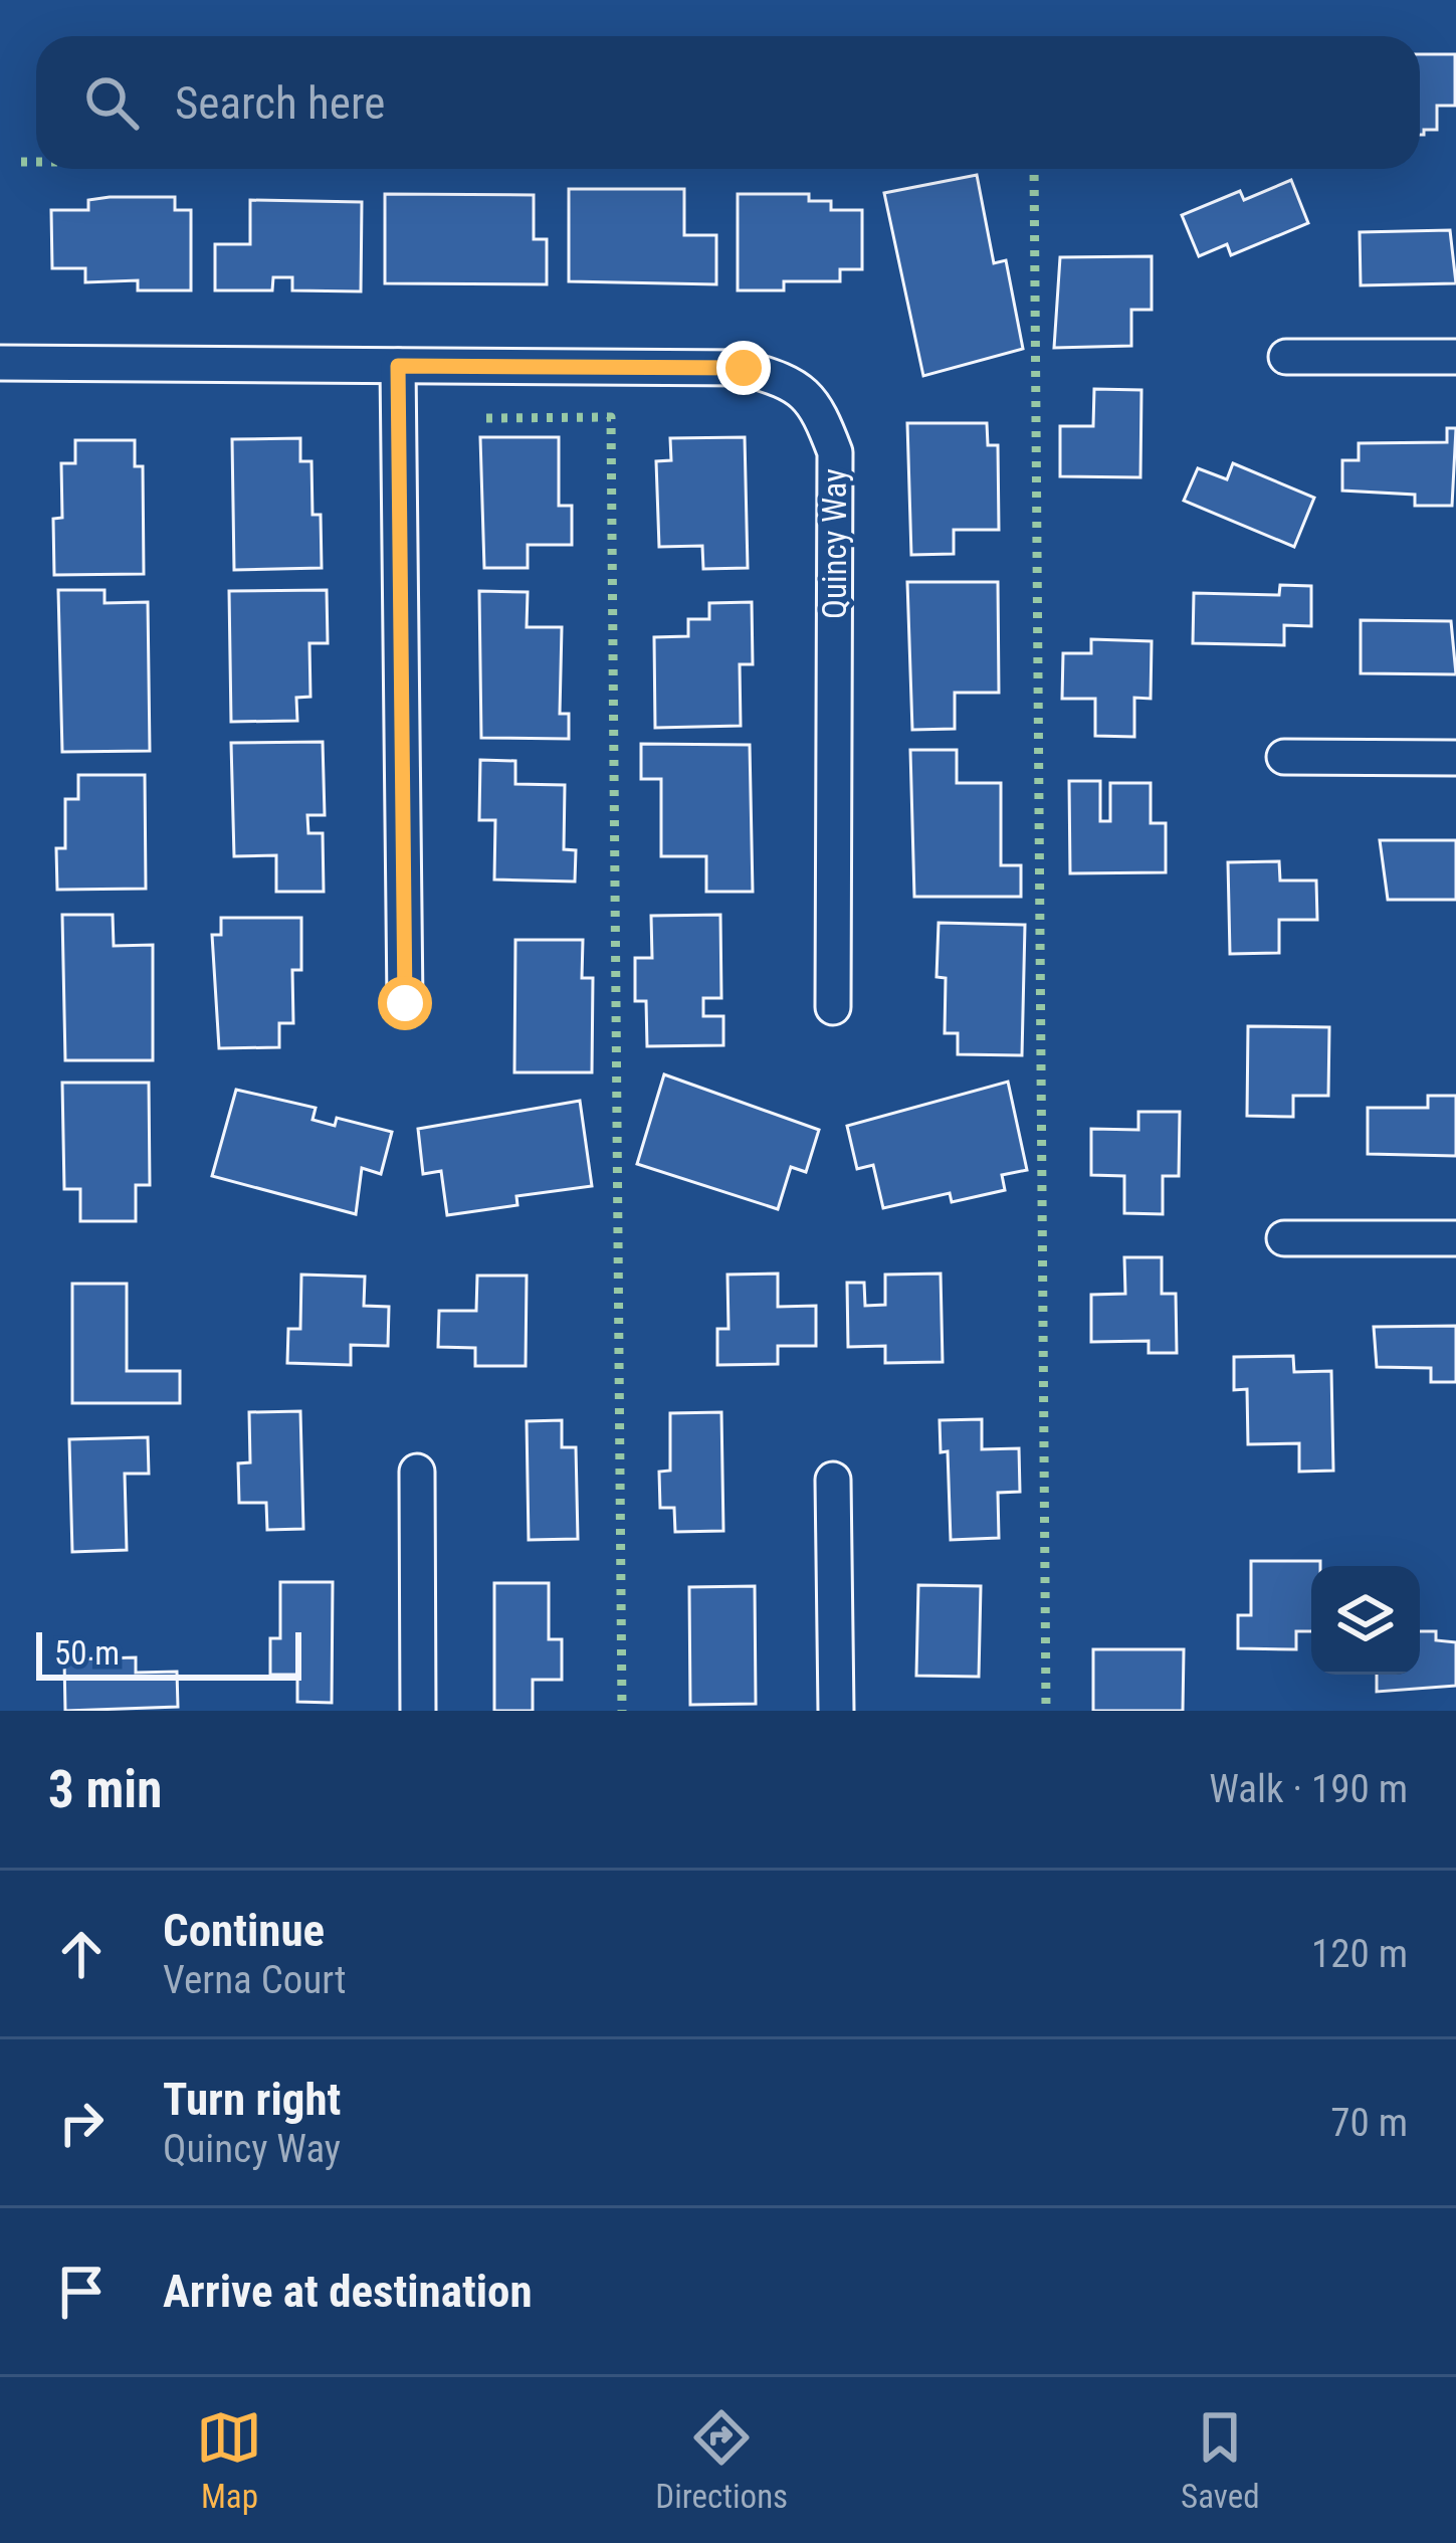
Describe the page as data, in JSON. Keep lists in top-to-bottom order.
{
  "streets": {
    "street": ["Quincy Way"]
  },
  "scale_bar": "50 m",
  "page": {
    "search": "Search here",
    "scale": "50 m",
    "heading": ["3 min", "Walk · 190 m"],
    "list": [
      ["Continue", "Verna Court", "120 m"],
      ["Turn right", "Quincy Way", "70 m"],
      "Arrive at destination"
    ],
    "nav": ["Map", "Directions", "Saved"]
  }
}
